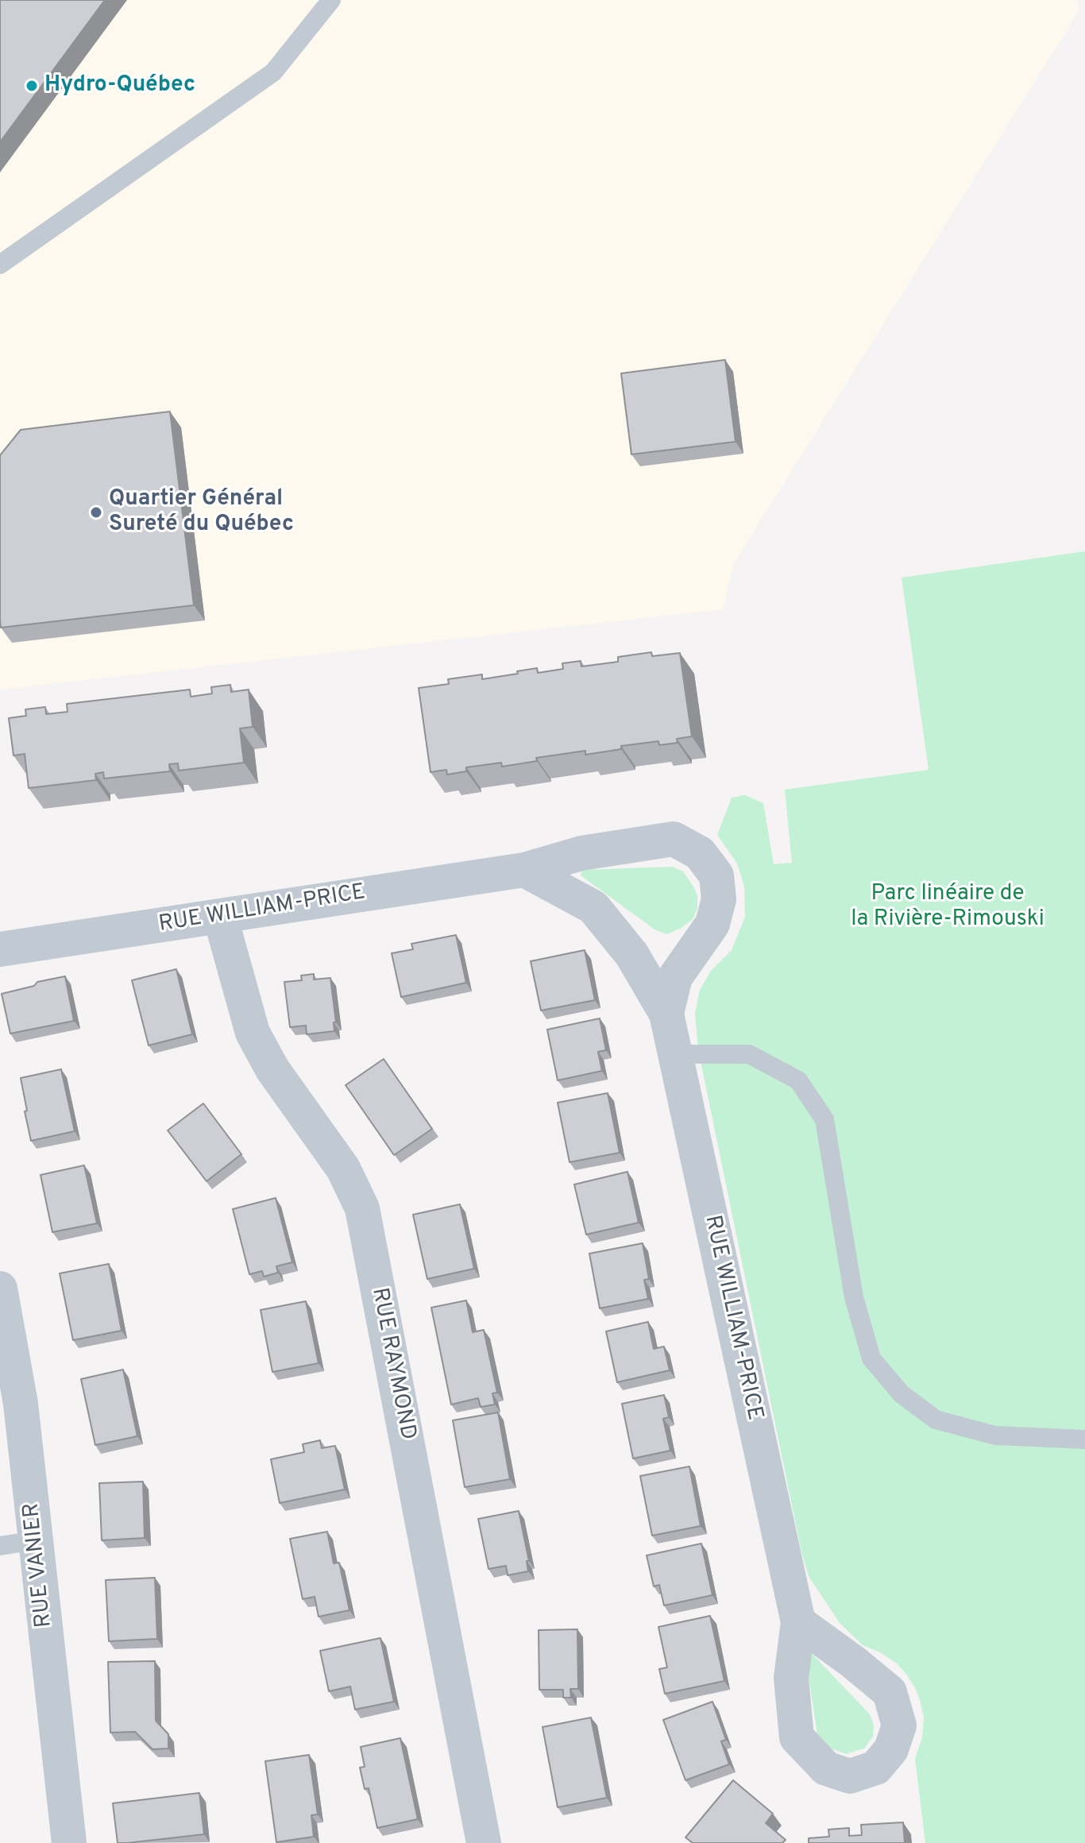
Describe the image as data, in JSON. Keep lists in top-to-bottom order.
{
  "streets": {
    "street": ["RUE WILLIAM-PRICE", "RUE RAYMOND", "RUE VANIER"]
  },
  "crossings": [
    ["RUE WILLIAM-PRICE", "RUE RAYMOND"]
  ],
  "parks": ["Parc linéaire de la Rivière-Rimouski"],
  "places": ["Hydro-Québec", "Quartier Général Sureté du Québec"]
}
